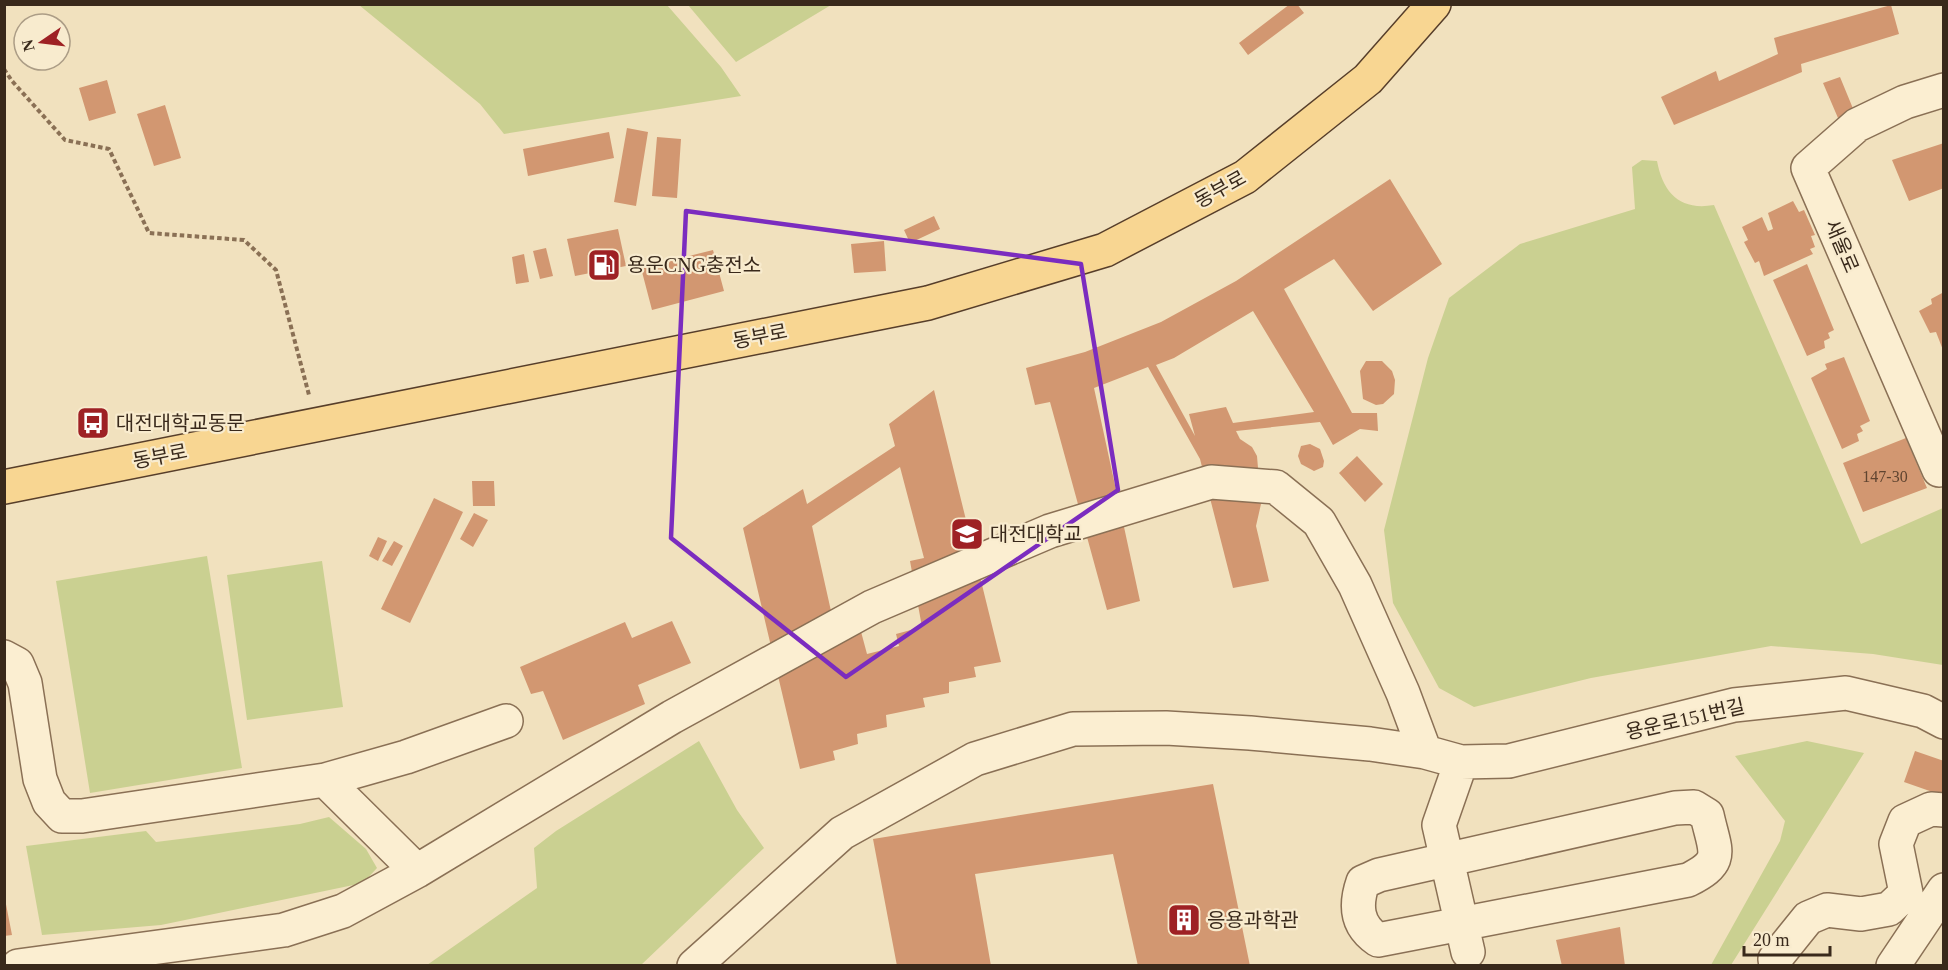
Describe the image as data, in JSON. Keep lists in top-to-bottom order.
{
  "streets": {
    "main road": ["동부로"],
    "street": ["새울로", "용운로151번길"]
  },
  "places": {
    "fuel station": ["용운CNG충전소"],
    "bus stop": ["대전대학교동문"],
    "school or university": ["대전대학교"],
    "building": ["응용과학관"]
  },
  "house_numbers": ["147-30"],
  "scale_bar": "20 m",
  "north": "left"
}
